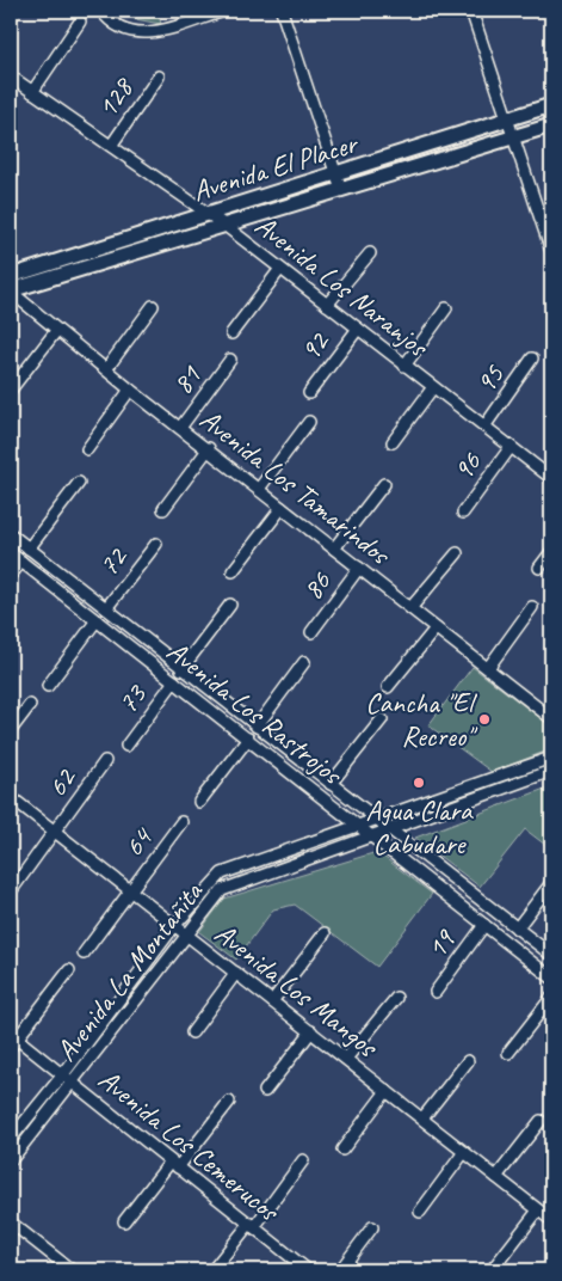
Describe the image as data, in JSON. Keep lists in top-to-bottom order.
{
  "streets": {
    "street": [
      "128",
      "Avenida El Placer",
      "Avenida Los Naranjos",
      "92",
      "95",
      "81",
      "96",
      "Avenida Los Tamarindos",
      "72",
      "86",
      "73",
      "Avenida Los Rastrojos",
      "62",
      "64",
      "19",
      "Avenida La Montañita",
      "Avenida Los Mangos",
      "Avenida Los Cemerucos"
    ]
  },
  "crossings": [
    ["128", "Avenida Los Naranjos"],
    ["Avenida El Placer", "Avenida Los Naranjos"],
    ["Avenida El Placer", "Avenida Los Tamarindos"],
    ["Avenida Los Naranjos", "92"],
    ["Avenida Los Naranjos", "95"],
    ["Avenida Los Naranjos", "96"],
    ["81", "Avenida Los Tamarindos"],
    ["Avenida Los Tamarindos", "86"],
    ["72", "Avenida Los Rastrojos"],
    ["73", "Avenida Los Rastrojos"],
    ["Avenida Los Rastrojos", "19"],
    ["Avenida Los Rastrojos", "Avenida La Montañita"],
    ["62", "Avenida Los Mangos"],
    ["64", "Avenida Los Mangos"],
    ["Avenida La Montañita", "Avenida Los Mangos"],
    ["Avenida La Montañita", "Avenida Los Cemerucos"]
  ],
  "places": ["Cancha \"El Recreo\"", "Agua Clara Cabudare"]
}
